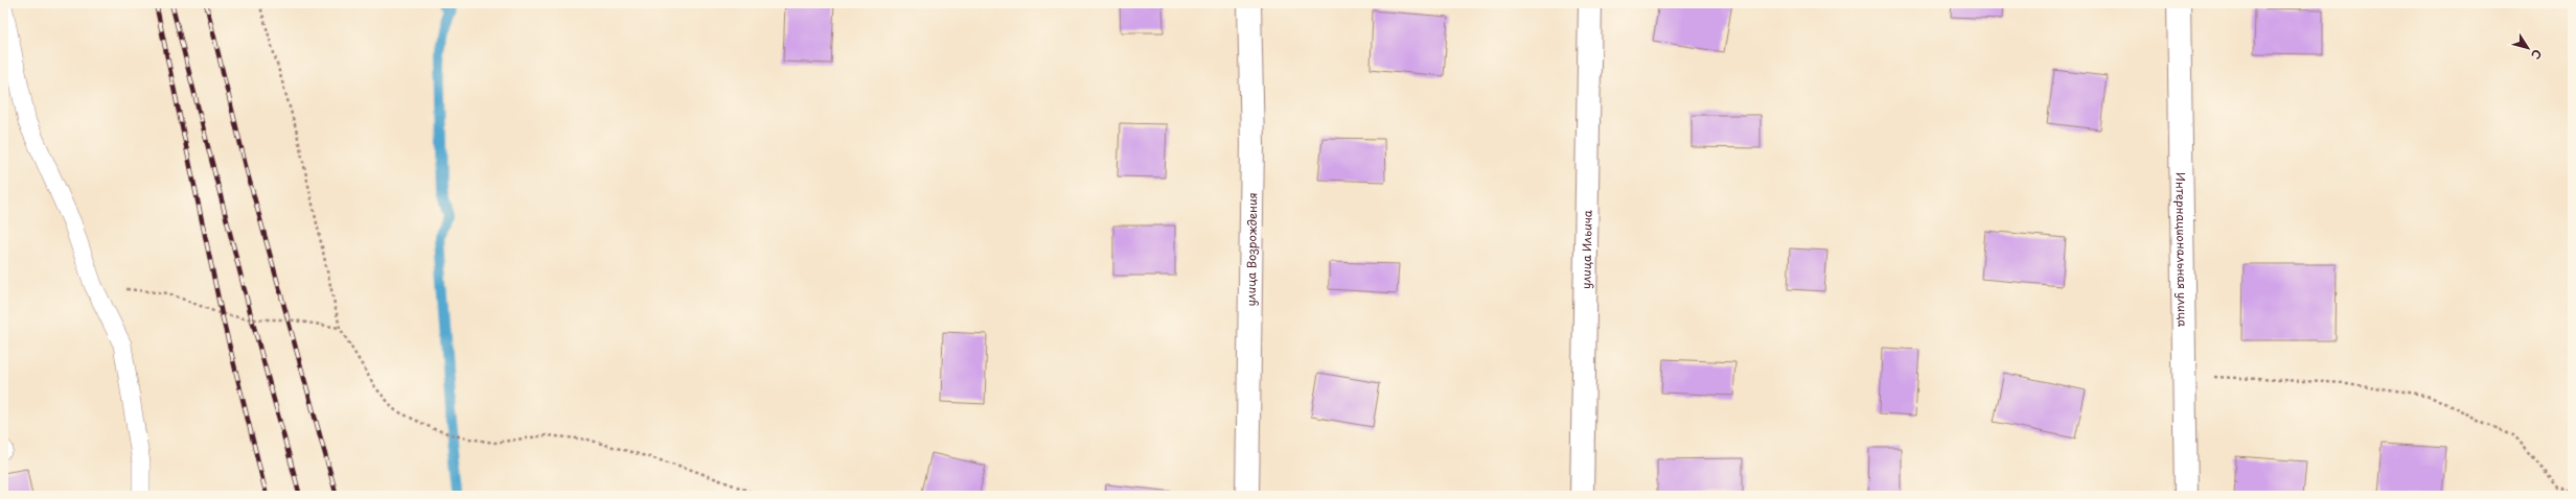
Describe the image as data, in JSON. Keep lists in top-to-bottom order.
{
  "streets": {
    "street": ["улица Возрождения", "улица Ильича", "Интернациональная улица"]
  },
  "north": "bottom right"
}
